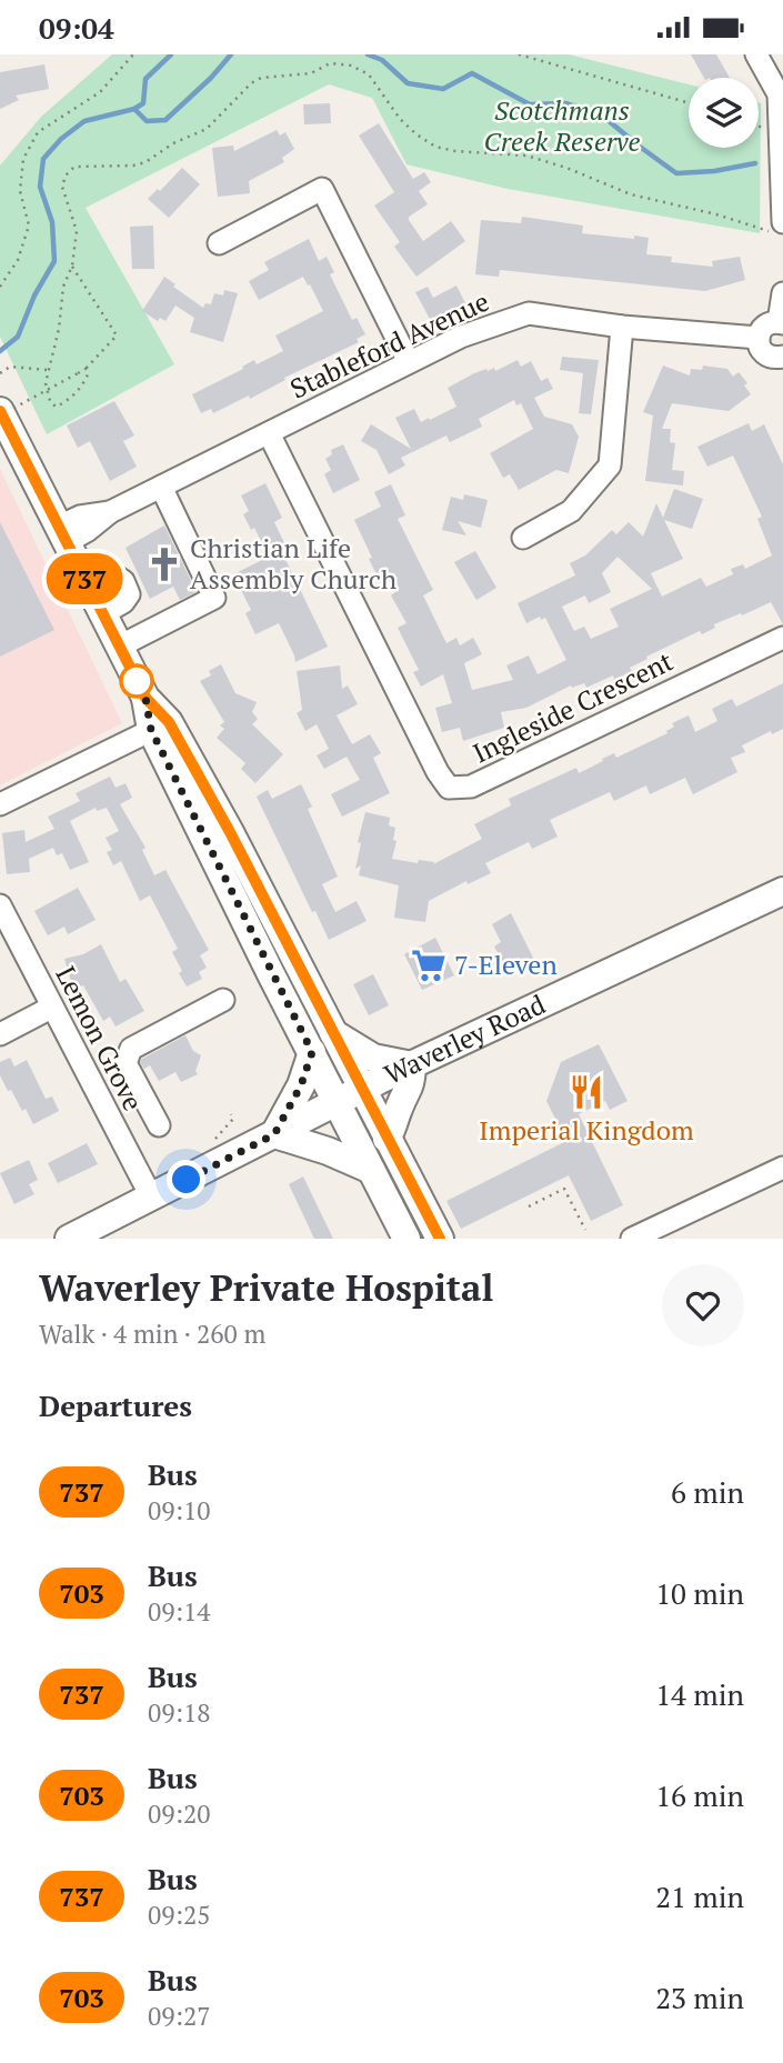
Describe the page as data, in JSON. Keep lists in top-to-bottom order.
{
  "streets": {
    "main road": ["Waverley Road"],
    "street": ["Stableford Avenue", "Ingleside Crescent", "Lemon Grove"]
  },
  "crossings": [
    ["Stableford Avenue", "Ingleside Crescent"],
    ["Lemon Grove", "Waverley Road"]
  ],
  "parks": ["Scotchmans Creek Reserve"],
  "places": {
    "church": ["Christian Life Assembly Church"],
    "supermarket": ["7-Eleven"],
    "restaurant": ["Imperial Kingdom"]
  },
  "lines": ["bus line 737"],
  "page": {
    "status": "09:04",
    "on_map": "737",
    "heading": [
      ["Waverley Private Hospital", "Walk · 4 min · 260 m"],
      "Departures"
    ],
    "list": [
      {
        "mark": "737",
        "name": "Bus",
        "note": "09:10",
        "value": "6 min"
      },
      {
        "mark": "703",
        "name": "Bus",
        "note": "09:14",
        "value": "10 min"
      },
      {
        "mark": "737",
        "name": "Bus",
        "note": "09:18",
        "value": "14 min"
      },
      {
        "mark": "703",
        "name": "Bus",
        "note": "09:20",
        "value": "16 min"
      },
      {
        "mark": "737",
        "name": "Bus",
        "note": "09:25",
        "value": "21 min"
      },
      {
        "mark": "703",
        "name": "Bus",
        "note": "09:27",
        "value": "23 min"
      }
    ]
  }
}
